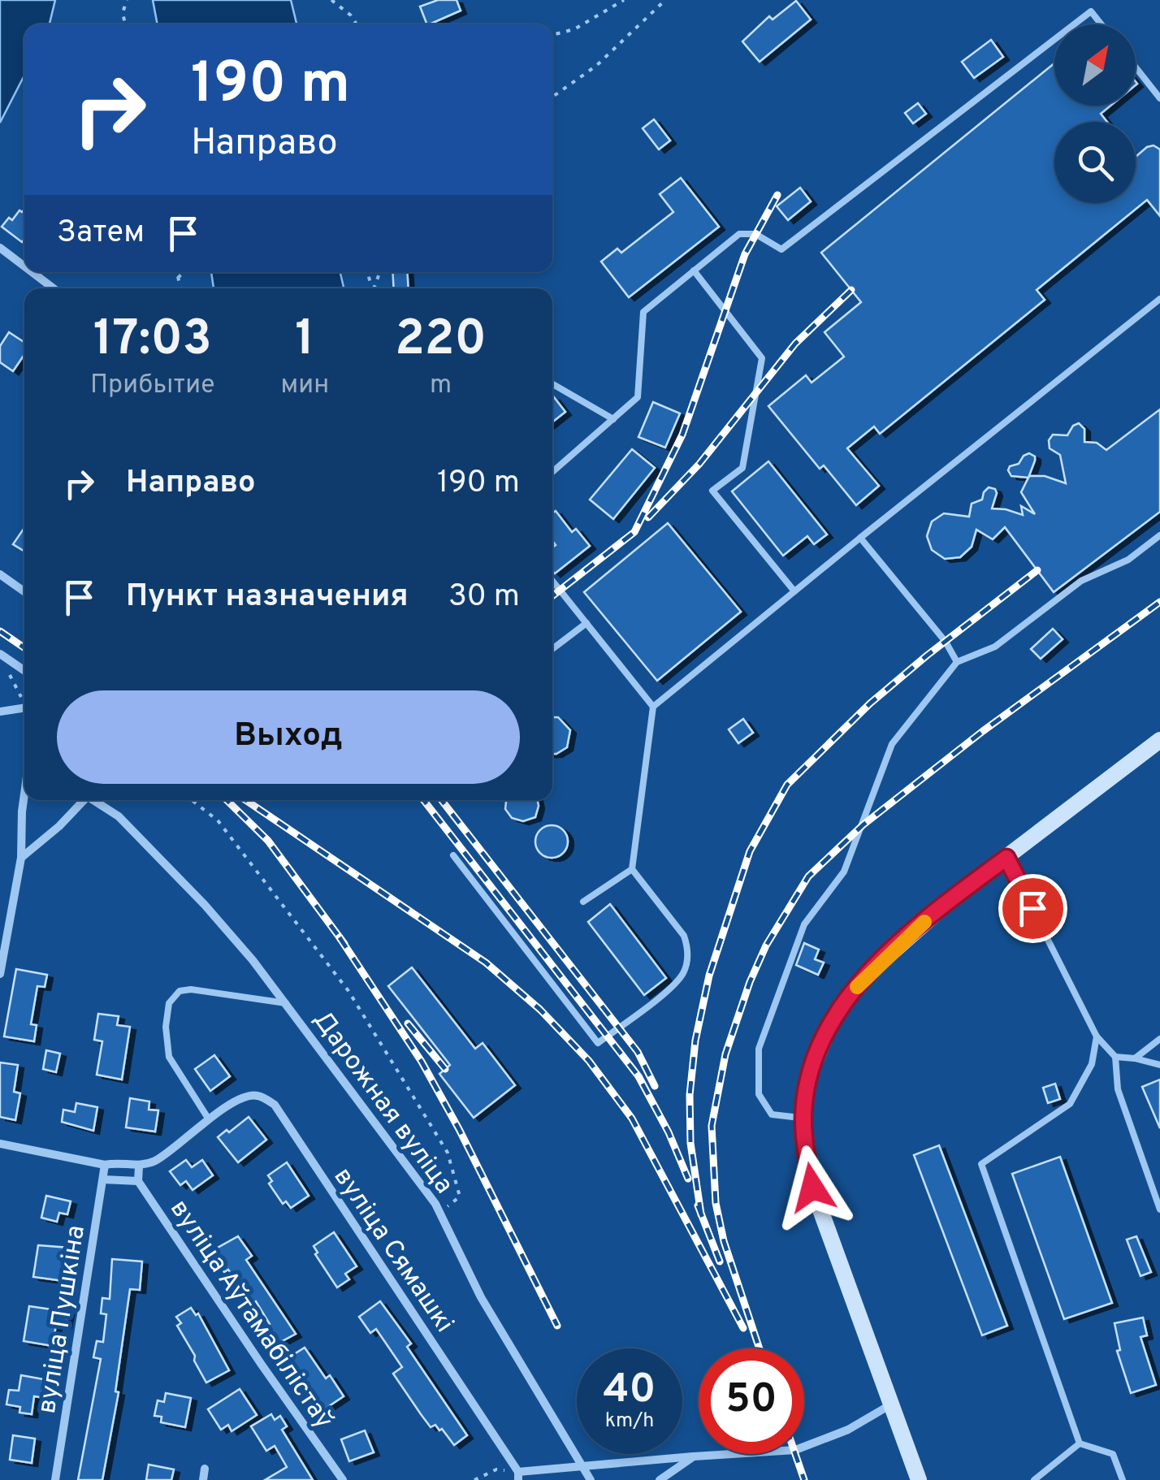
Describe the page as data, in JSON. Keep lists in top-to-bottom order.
{
  "streets": {
    "street": [
      "Дарожная вуліца",
      "вуліца Сямашкі",
      "вуліца Аўтамабілістаў",
      "вуліца Пушкіна"
    ]
  },
  "crossings": [
    ["вуліца Сямашкі", "вуліца Аўтамабілістаў"]
  ],
  "north": "top right",
  "page": {
    "turn": ["190 m", "Направо"],
    "then": "Затем",
    "eta": [
      "17:03",
      "Прибытие",
      "1",
      "мин",
      "220",
      "m"
    ],
    "list": [
      {
        "name": "Направо",
        "value": "190 m"
      },
      {
        "name": "Пункт назначения",
        "value": "30 m"
      }
    ],
    "buttons": "Выход",
    "speed": "40 km/h",
    "limit": "50"
  }
}
